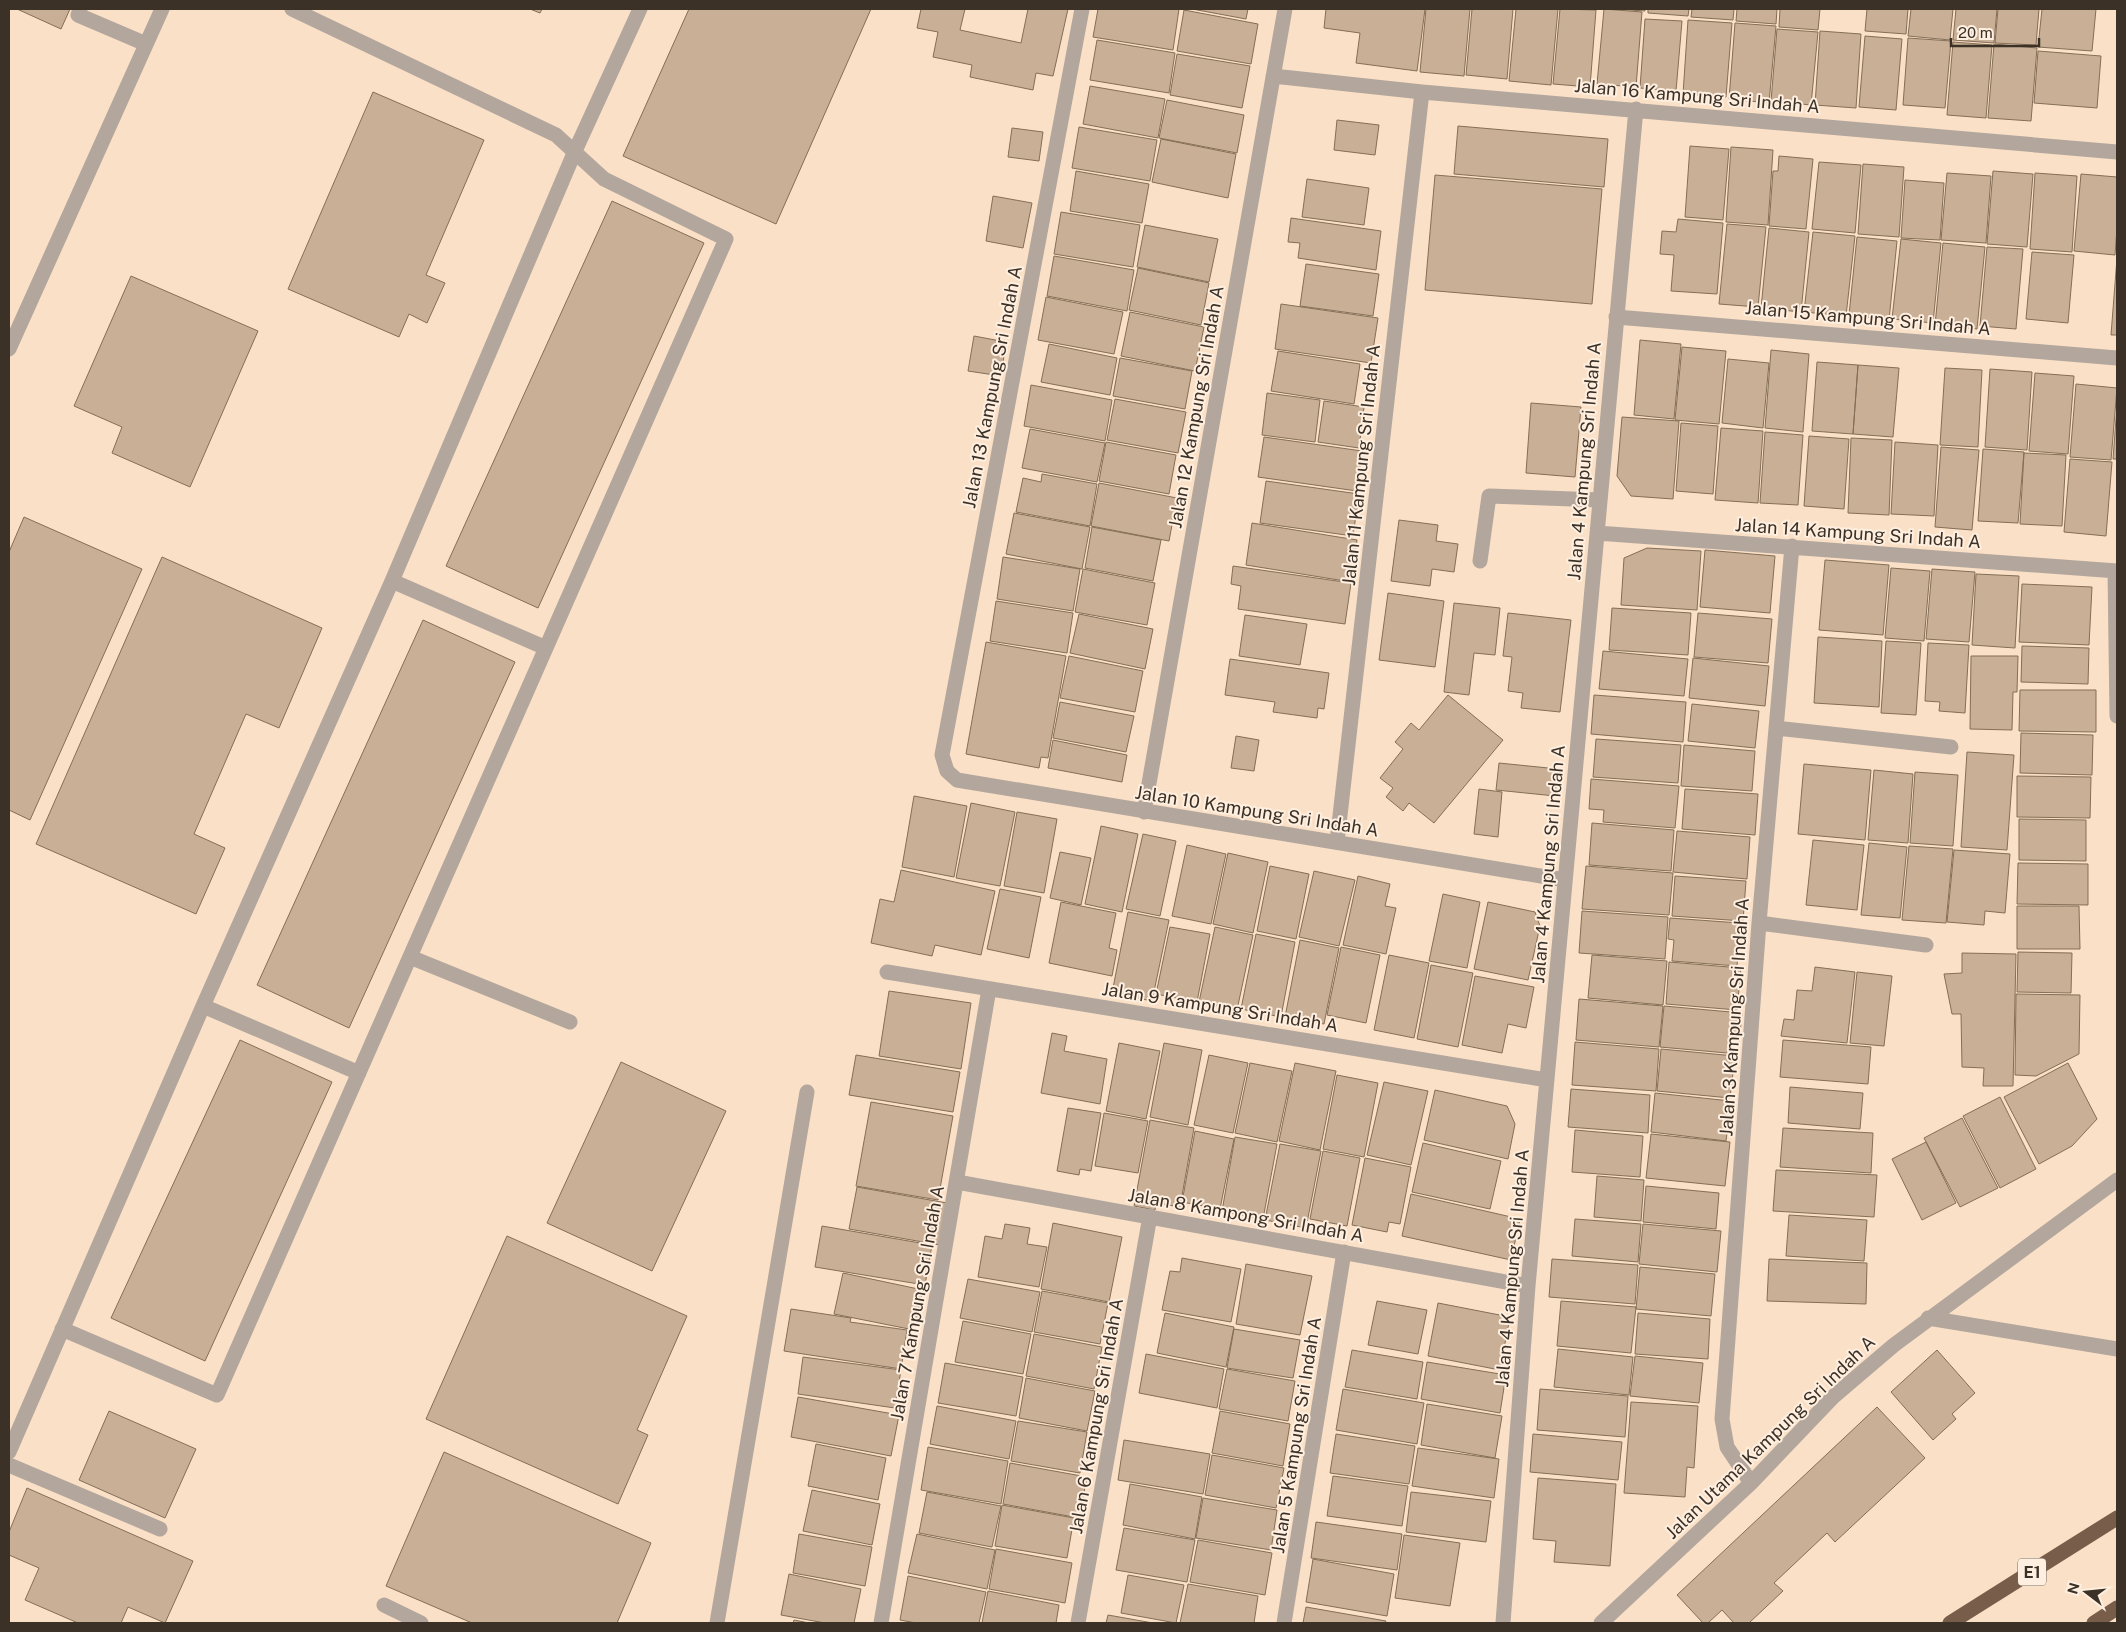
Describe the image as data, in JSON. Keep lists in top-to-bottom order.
{
  "streets": {
    "highway": ["E1"],
    "street": [
      "Jalan 16 Kampung Sri Indah A",
      "Jalan 15 Kampung Sri Indah A",
      "Jalan 13 Kampung Sri Indah A",
      "Jalan 12 Kampung Sri Indah A",
      "Jalan 4 Kampung Sri Indah A",
      "Jalan 11 Kampung Sri Indah A",
      "Jalan 14 Kampung Sri Indah A",
      "Jalan 10 Kampung Sri Indah A",
      "Jalan 9 Kampung Sri Indah A",
      "Jalan 3 Kampung Sri Indah A",
      "Jalan 8 Kampong Sri Indah A",
      "Jalan 7 Kampung Sri Indah A",
      "Jalan 6 Kampung Sri Indah A",
      "Jalan 5 Kampung Sri Indah A",
      "Jalan Utama Kampung Sri Indah A"
    ]
  },
  "crossings": [
    ["Jalan 16 Kampung Sri Indah A", "Jalan 12 Kampung Sri Indah A"],
    ["Jalan 16 Kampung Sri Indah A", "Jalan 4 Kampung Sri Indah A"],
    ["Jalan 16 Kampung Sri Indah A", "Jalan 11 Kampung Sri Indah A"],
    ["Jalan 15 Kampung Sri Indah A", "Jalan 4 Kampung Sri Indah A"],
    ["Jalan 13 Kampung Sri Indah A", "Jalan 10 Kampung Sri Indah A"],
    ["Jalan 12 Kampung Sri Indah A", "Jalan 10 Kampung Sri Indah A"],
    ["Jalan 4 Kampung Sri Indah A", "Jalan 14 Kampung Sri Indah A"],
    ["Jalan 4 Kampung Sri Indah A", "Jalan 10 Kampung Sri Indah A"],
    ["Jalan 4 Kampung Sri Indah A", "Jalan 9 Kampung Sri Indah A"],
    ["Jalan 4 Kampung Sri Indah A", "Jalan 8 Kampong Sri Indah A"],
    ["Jalan 11 Kampung Sri Indah A", "Jalan 10 Kampung Sri Indah A"],
    ["Jalan 14 Kampung Sri Indah A", "Jalan 3 Kampung Sri Indah A"],
    ["Jalan 9 Kampung Sri Indah A", "Jalan 7 Kampung Sri Indah A"],
    ["Jalan 3 Kampung Sri Indah A", "Jalan Utama Kampung Sri Indah A"],
    ["Jalan 8 Kampong Sri Indah A", "Jalan 7 Kampung Sri Indah A"],
    ["Jalan 8 Kampong Sri Indah A", "Jalan 6 Kampung Sri Indah A"],
    ["Jalan 8 Kampong Sri Indah A", "Jalan 5 Kampung Sri Indah A"]
  ],
  "scale_bar": "20 m",
  "north": "left"
}
